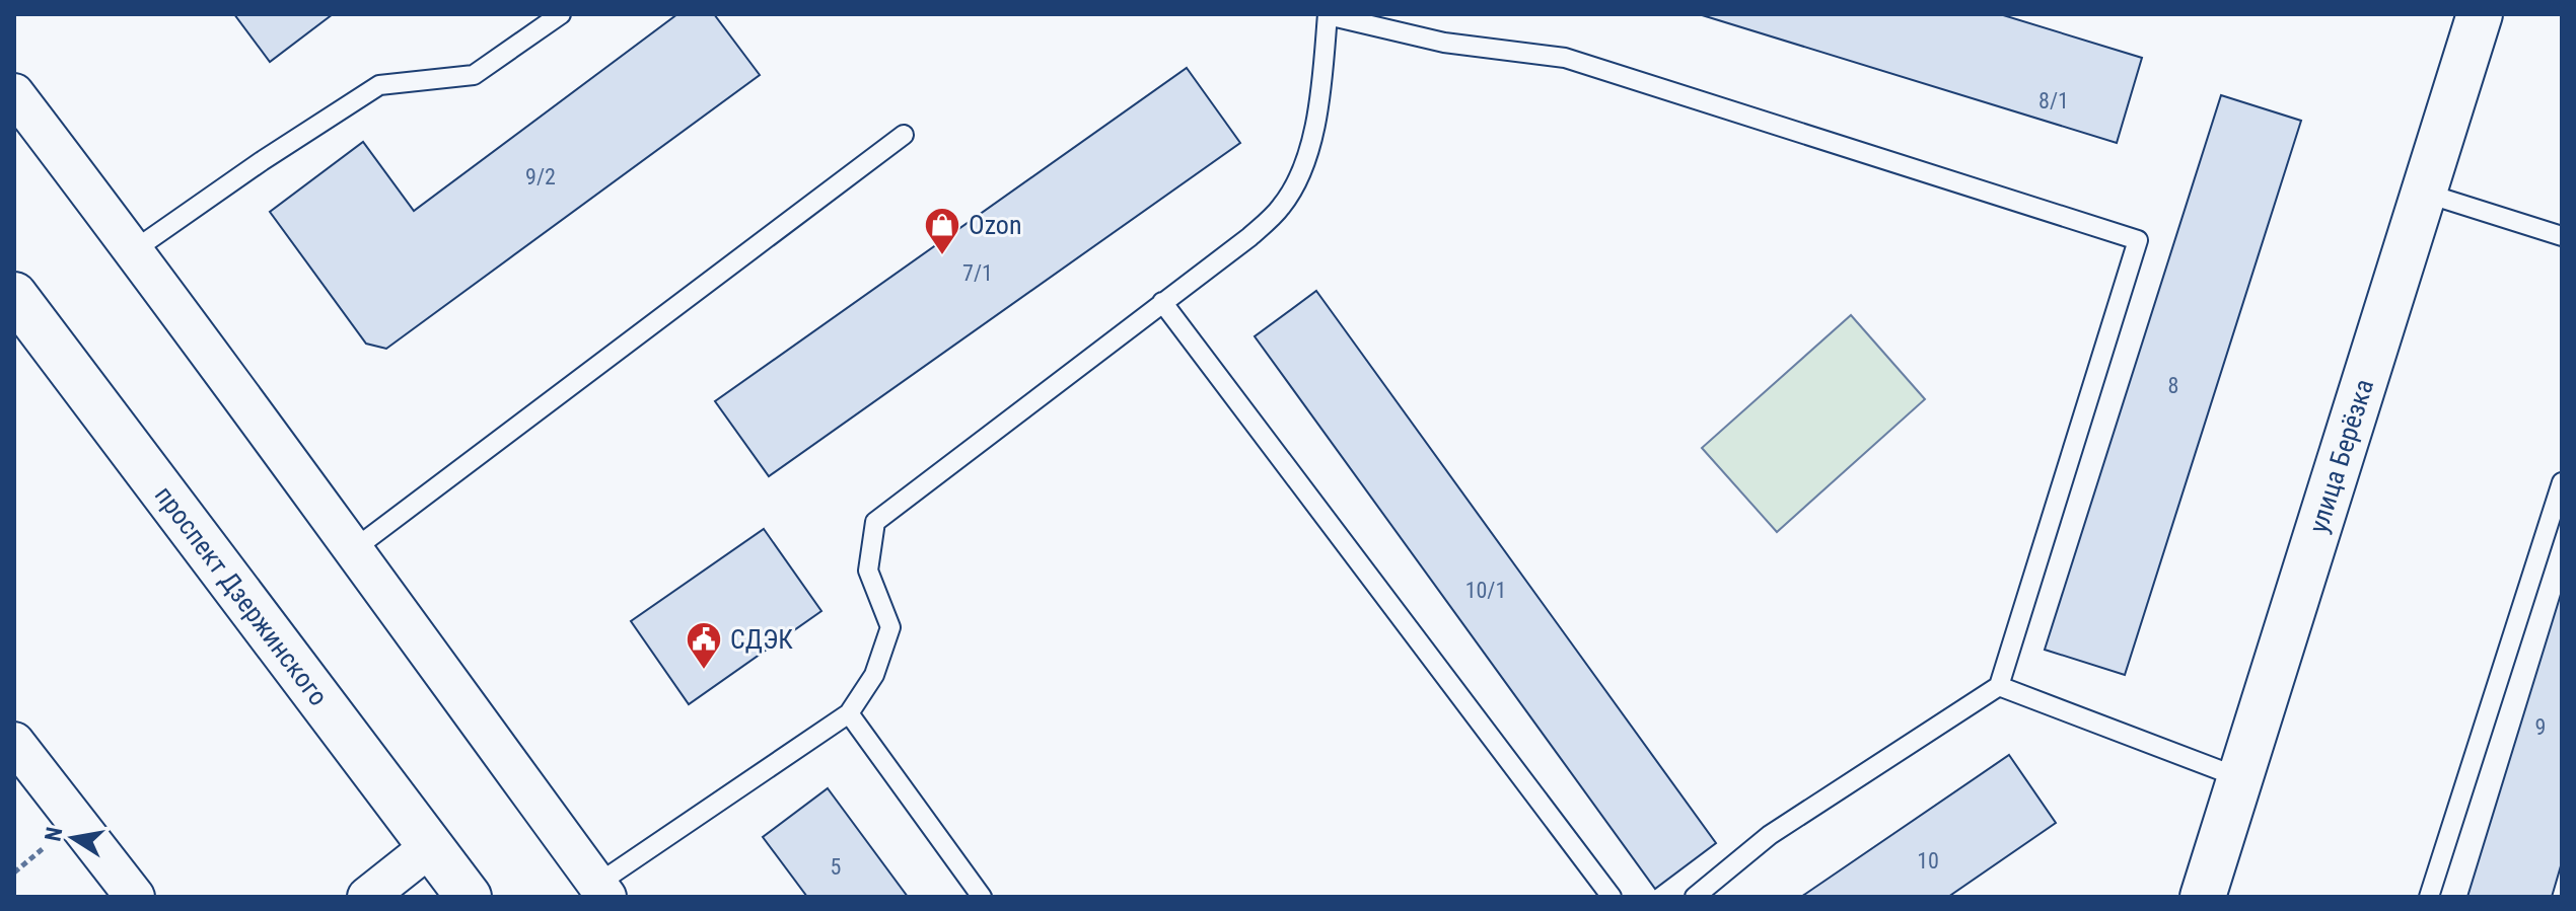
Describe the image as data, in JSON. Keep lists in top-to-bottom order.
{
  "streets": {
    "main road": ["улица Берёзка", "проспект Дзержинского"]
  },
  "places": {
    "shop": ["Ozon"],
    "public building": ["СДЭК"]
  },
  "house_numbers": [
    "8/1",
    "9/2",
    "7/1",
    "8",
    "10/1",
    "9",
    "10",
    "5"
  ],
  "north": "left"
}
